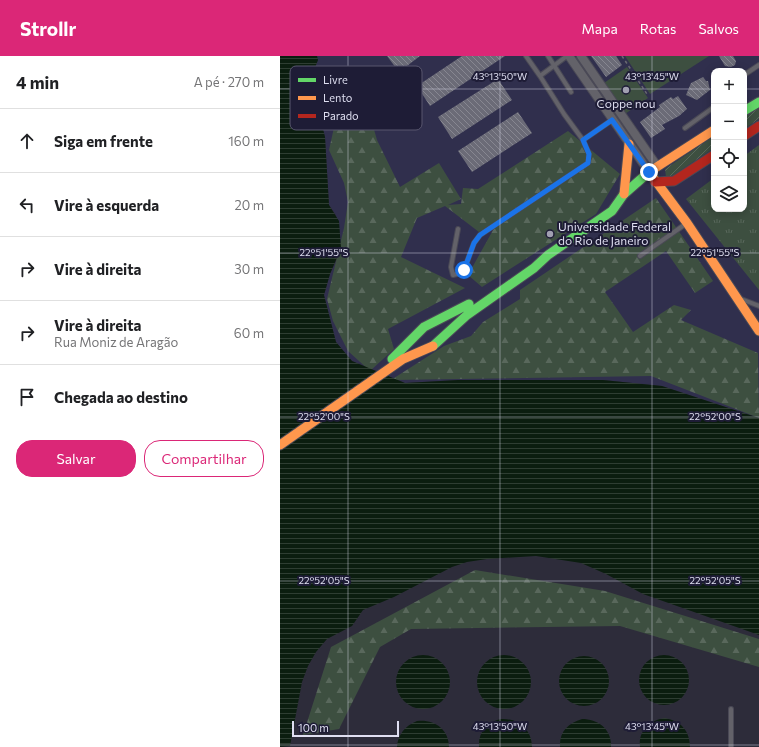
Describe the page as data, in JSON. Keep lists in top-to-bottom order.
{
  "places": ["Coppe nou", "Universidade Federal do Rio de Janeiro"],
  "legend": ["Livre", "Lento", "Parado"],
  "scale_bar": "100 m",
  "page": {
    "header": "Strollr",
    "nav": ["Mapa", "Rotas", "Salvos"],
    "heading": ["4 min", "A pé · 270 m"],
    "map_buttons": ["+", "−"],
    "list": [
      ["Siga em frente", "160 m"],
      ["Vire à esquerda", "20 m"],
      ["Vire à direita", "30 m"],
      ["Vire à direita", "Rua Moniz de Aragão", "60 m"],
      "Chegada ao destino"
    ],
    "buttons": ["Salvar", "Compartilhar"],
    "scale": "100 m"
  },
  "coordinates": [
    "43°13'50\"W",
    "43°13'45\"W",
    "22°51'55\"S",
    "22°52'00\"S",
    "22°52'05\"S"
  ]
}
